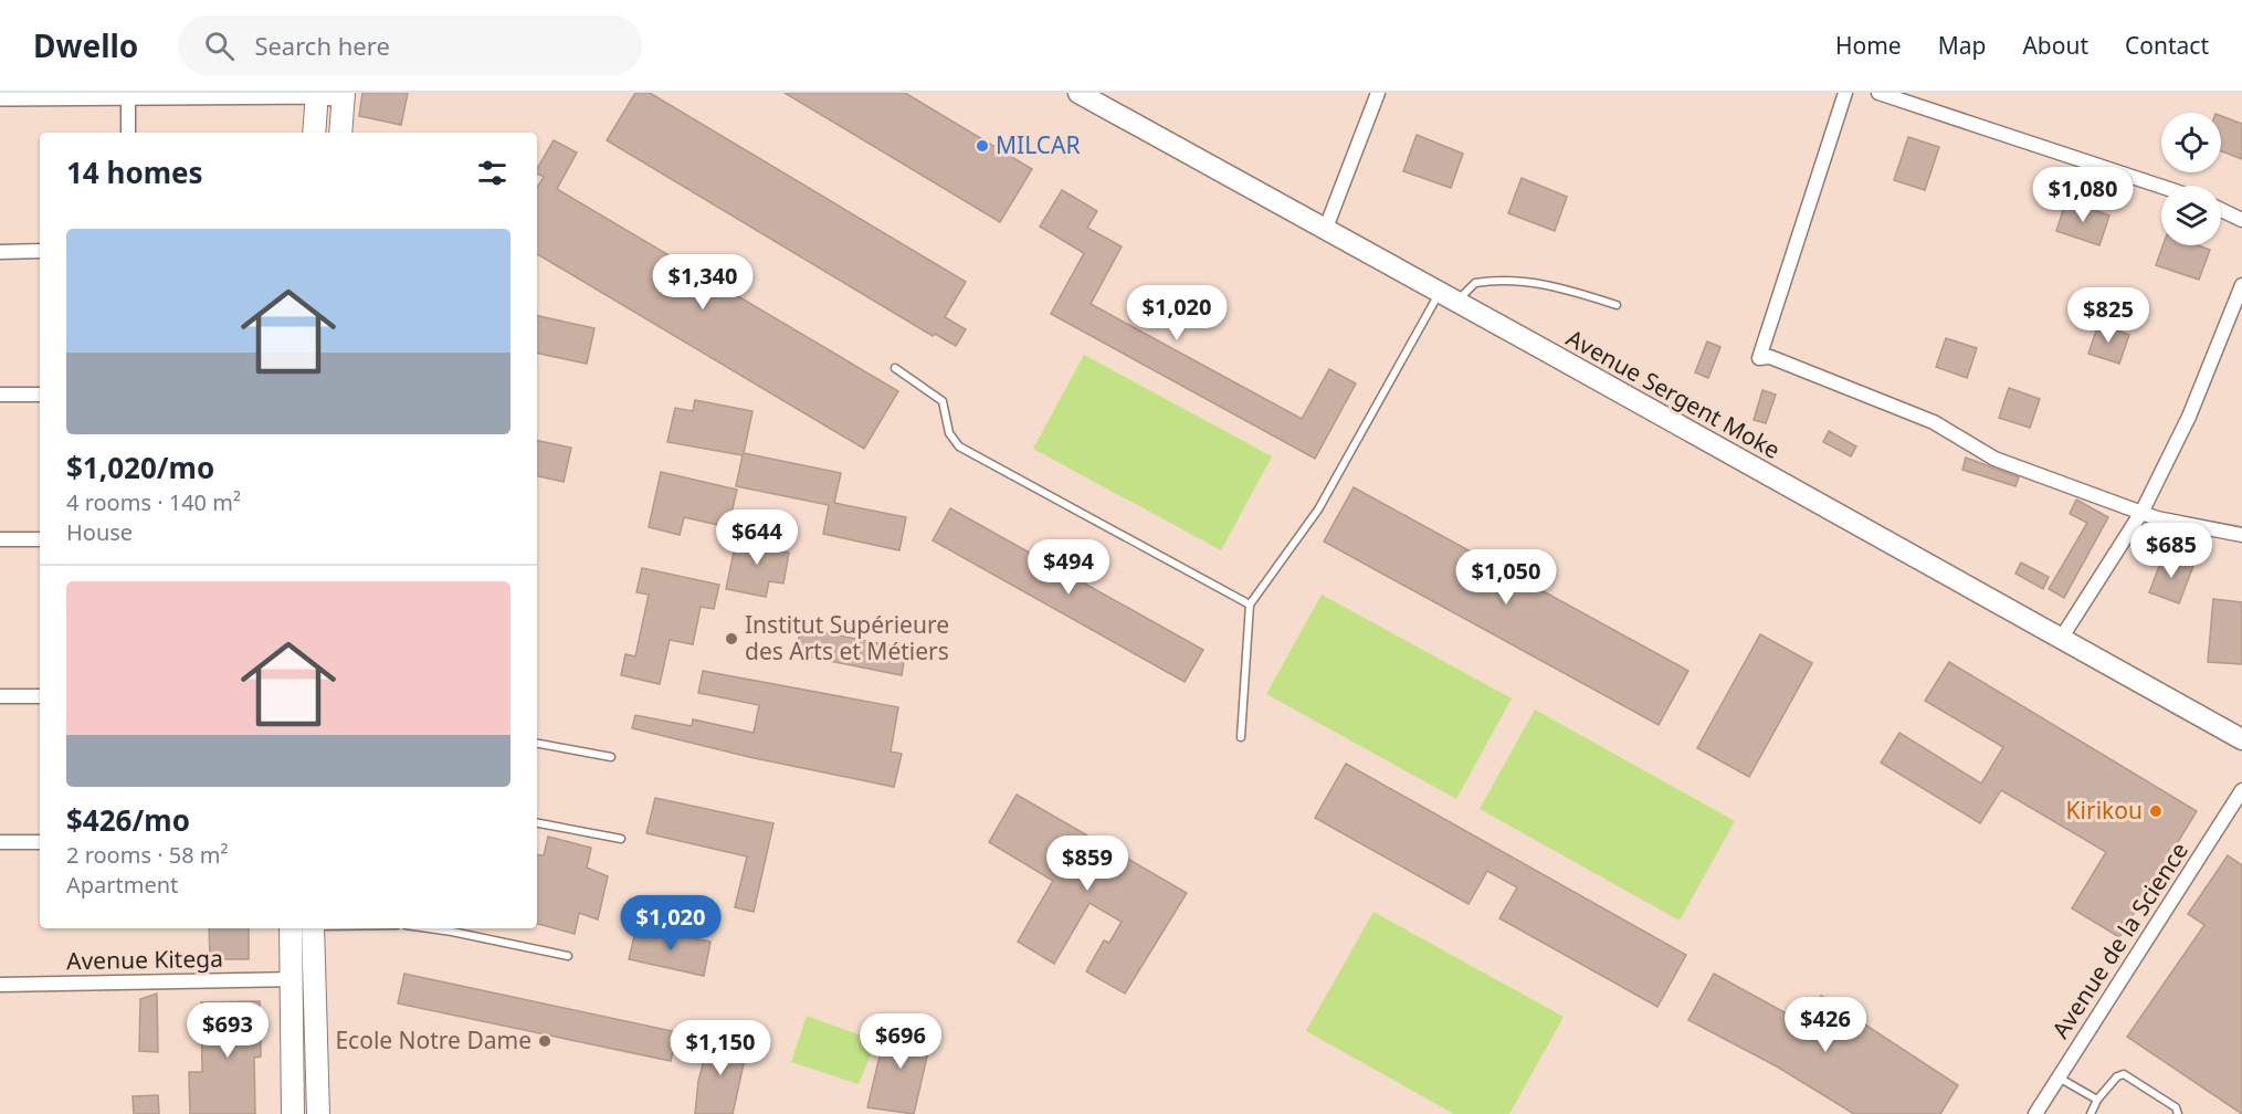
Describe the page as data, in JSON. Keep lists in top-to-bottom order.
{
  "streets": {
    "main road": ["Avenue Sergent Moke"],
    "street": ["Avenue de la Science", "Avenue Kitega"]
  },
  "places": [
    "MILCAR",
    "Institut Supérieure des Arts et Métiers",
    "Kirikou",
    "Ecole Notre Dame"
  ],
  "page": {
    "header": "Dwello",
    "search": "Search here",
    "nav": [
      "Home",
      "Map",
      "About",
      "Contact"
    ],
    "heading": "14 homes",
    "price": [
      "$1,080",
      "$1,340",
      "$1,020",
      "$825",
      "$644",
      "$685",
      "$494",
      "$1,050",
      "$859",
      "$1,020",
      "$426",
      "$693",
      "$696",
      "$1,150"
    ],
    "list": [
      {
        "name": "$1,020/mo",
        "note": "4 rooms · 140 m² · House"
      },
      {
        "name": "$426/mo",
        "note": "2 rooms · 58 m² · Apartment"
      }
    ]
  }
}
